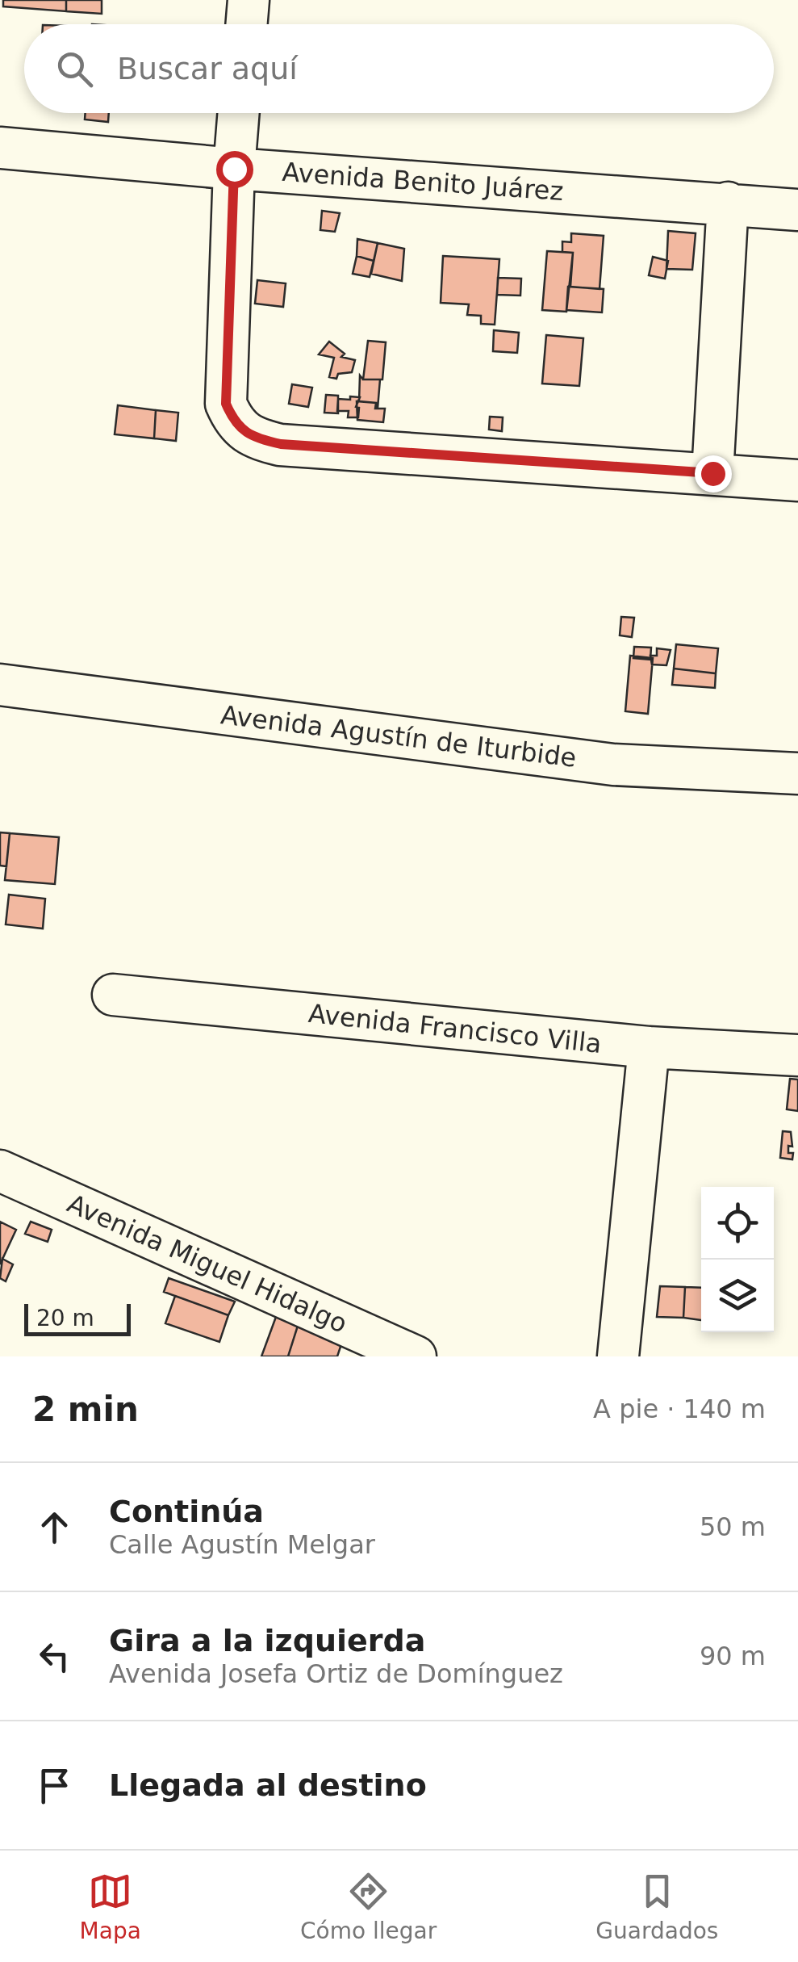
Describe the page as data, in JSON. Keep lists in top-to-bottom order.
{
  "streets": {
    "street": [
      "Avenida Benito Juárez",
      "Avenida Agustín de Iturbide",
      "Avenida Francisco Villa",
      "Avenida Miguel Hidalgo"
    ]
  },
  "scale_bar": "20 m",
  "page": {
    "search": "Buscar aquí",
    "scale": "20 m",
    "heading": ["2 min", "A pie · 140 m"],
    "list": [
      ["Continúa", "Calle Agustín Melgar", "50 m"],
      ["Gira a la izquierda", "Avenida Josefa Ortiz de Domínguez", "90 m"],
      "Llegada al destino"
    ],
    "nav": ["Mapa", "Cómo llegar", "Guardados"]
  }
}
